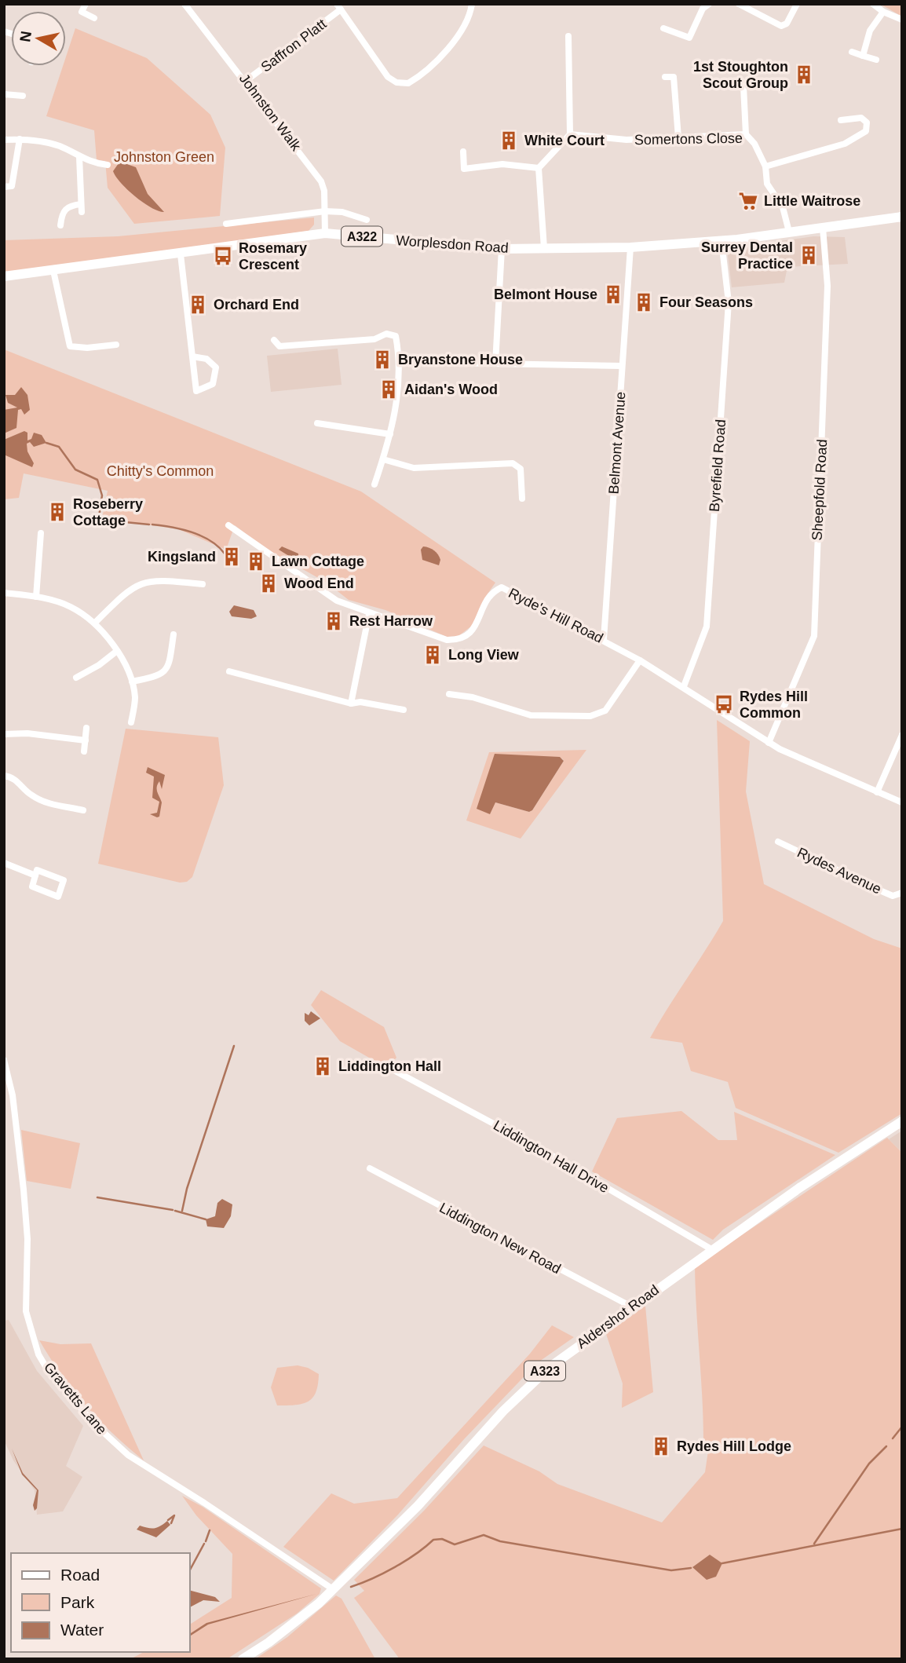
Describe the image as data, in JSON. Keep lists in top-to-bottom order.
{
  "streets": {
    "main road": [
      "A322",
      "Worplesdon Road",
      "Aldershot Road",
      "A323"
    ],
    "street": [
      "Saffron Platt",
      "Johnston Walk",
      "Somertons Close",
      "Belmont Avenue",
      "Byrefield Road",
      "Sheepfold Road",
      "Ryde's Hill Road",
      "Rydes Avenue",
      "Liddington Hall Drive",
      "Liddington New Road",
      "Gravetts Lane"
    ]
  },
  "crossings": [
    ["Saffron Platt", "Johnston Walk"],
    ["Johnston Walk", "Worplesdon Road"],
    ["Somertons Close", "Worplesdon Road"],
    ["Worplesdon Road", "Belmont Avenue"],
    ["Worplesdon Road", "Byrefield Road"],
    ["Worplesdon Road", "Sheepfold Road"],
    ["Belmont Avenue", "Ryde's Hill Road"],
    ["Byrefield Road", "Ryde's Hill Road"],
    ["Sheepfold Road", "Ryde's Hill Road"],
    ["Liddington Hall Drive", "Aldershot Road"],
    ["Liddington New Road", "Aldershot Road"],
    ["Aldershot Road", "Gravetts Lane"]
  ],
  "parks": ["Johnston Green", "Chitty's Common"],
  "places": {
    "building": [
      "1st Stoughton Scout Group",
      "White Court",
      "Surrey Dental Practice",
      "Belmont House",
      "Four Seasons",
      "Orchard End",
      "Bryanstone House",
      "Aidan's Wood",
      "Roseberry Cottage",
      "Kingsland",
      "Lawn Cottage",
      "Wood End",
      "Rest Harrow",
      "Long View",
      "Liddington Hall",
      "Rydes Hill Lodge"
    ],
    "supermarket": ["Little Waitrose"],
    "bus stop": ["Rosemary Crescent", "Rydes Hill Common"]
  },
  "legend": ["Road", "Park", "Water"],
  "north": "left"
}
